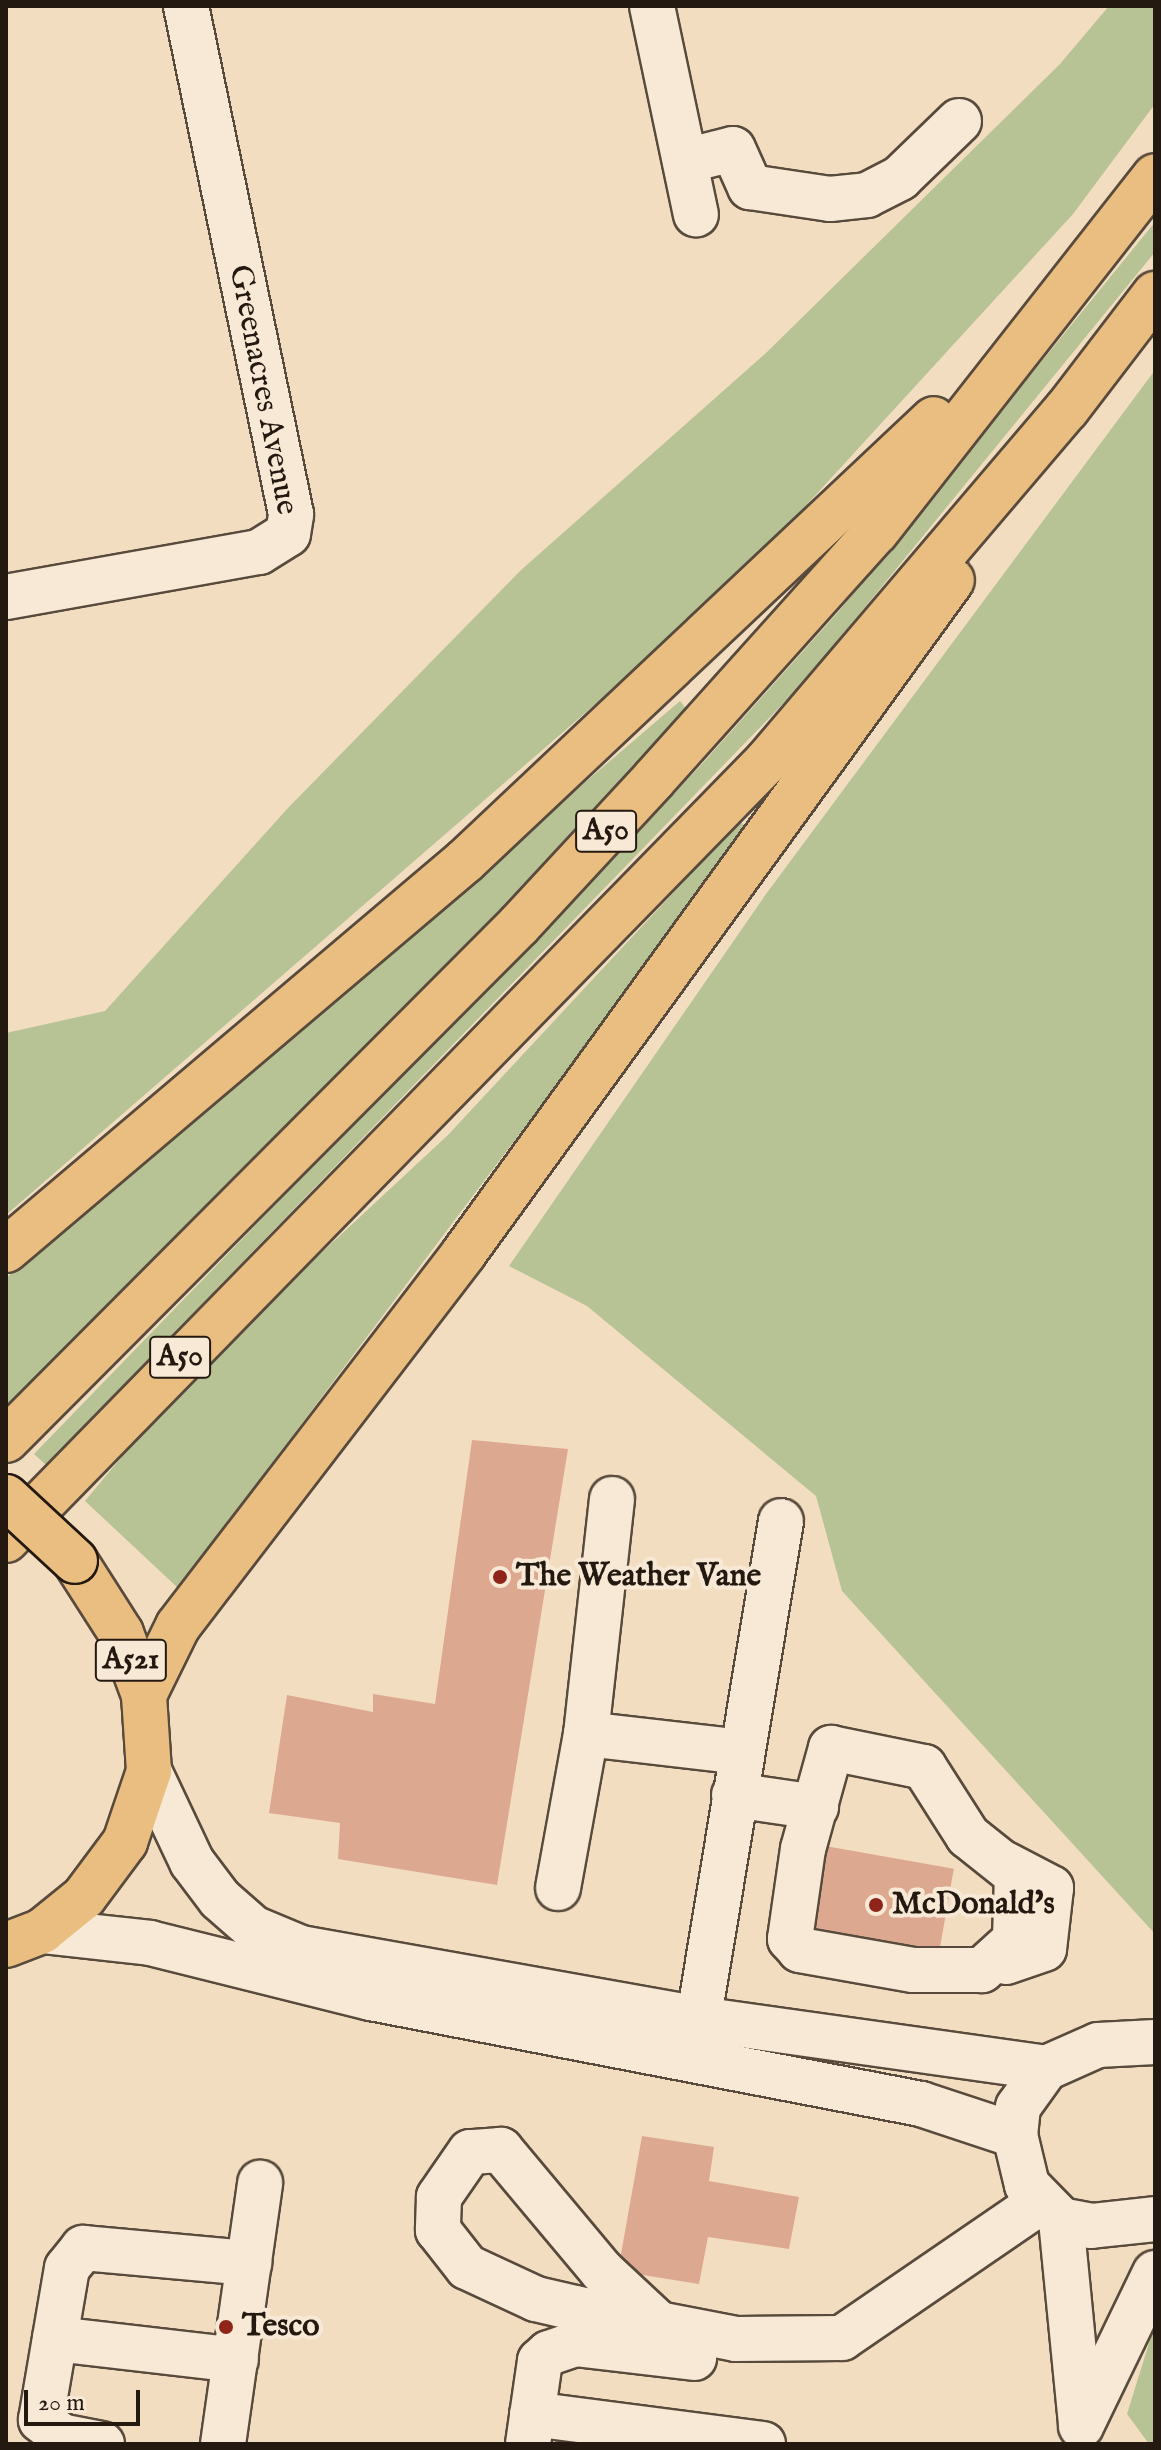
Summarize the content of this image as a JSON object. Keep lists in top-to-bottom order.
{
  "streets": {
    "main road": ["A50", "A521"],
    "street": ["Greenacres Avenue"]
  },
  "places": ["The Weather Vane", "McDonald's", "Tesco"],
  "scale_bar": "20 m"
}
